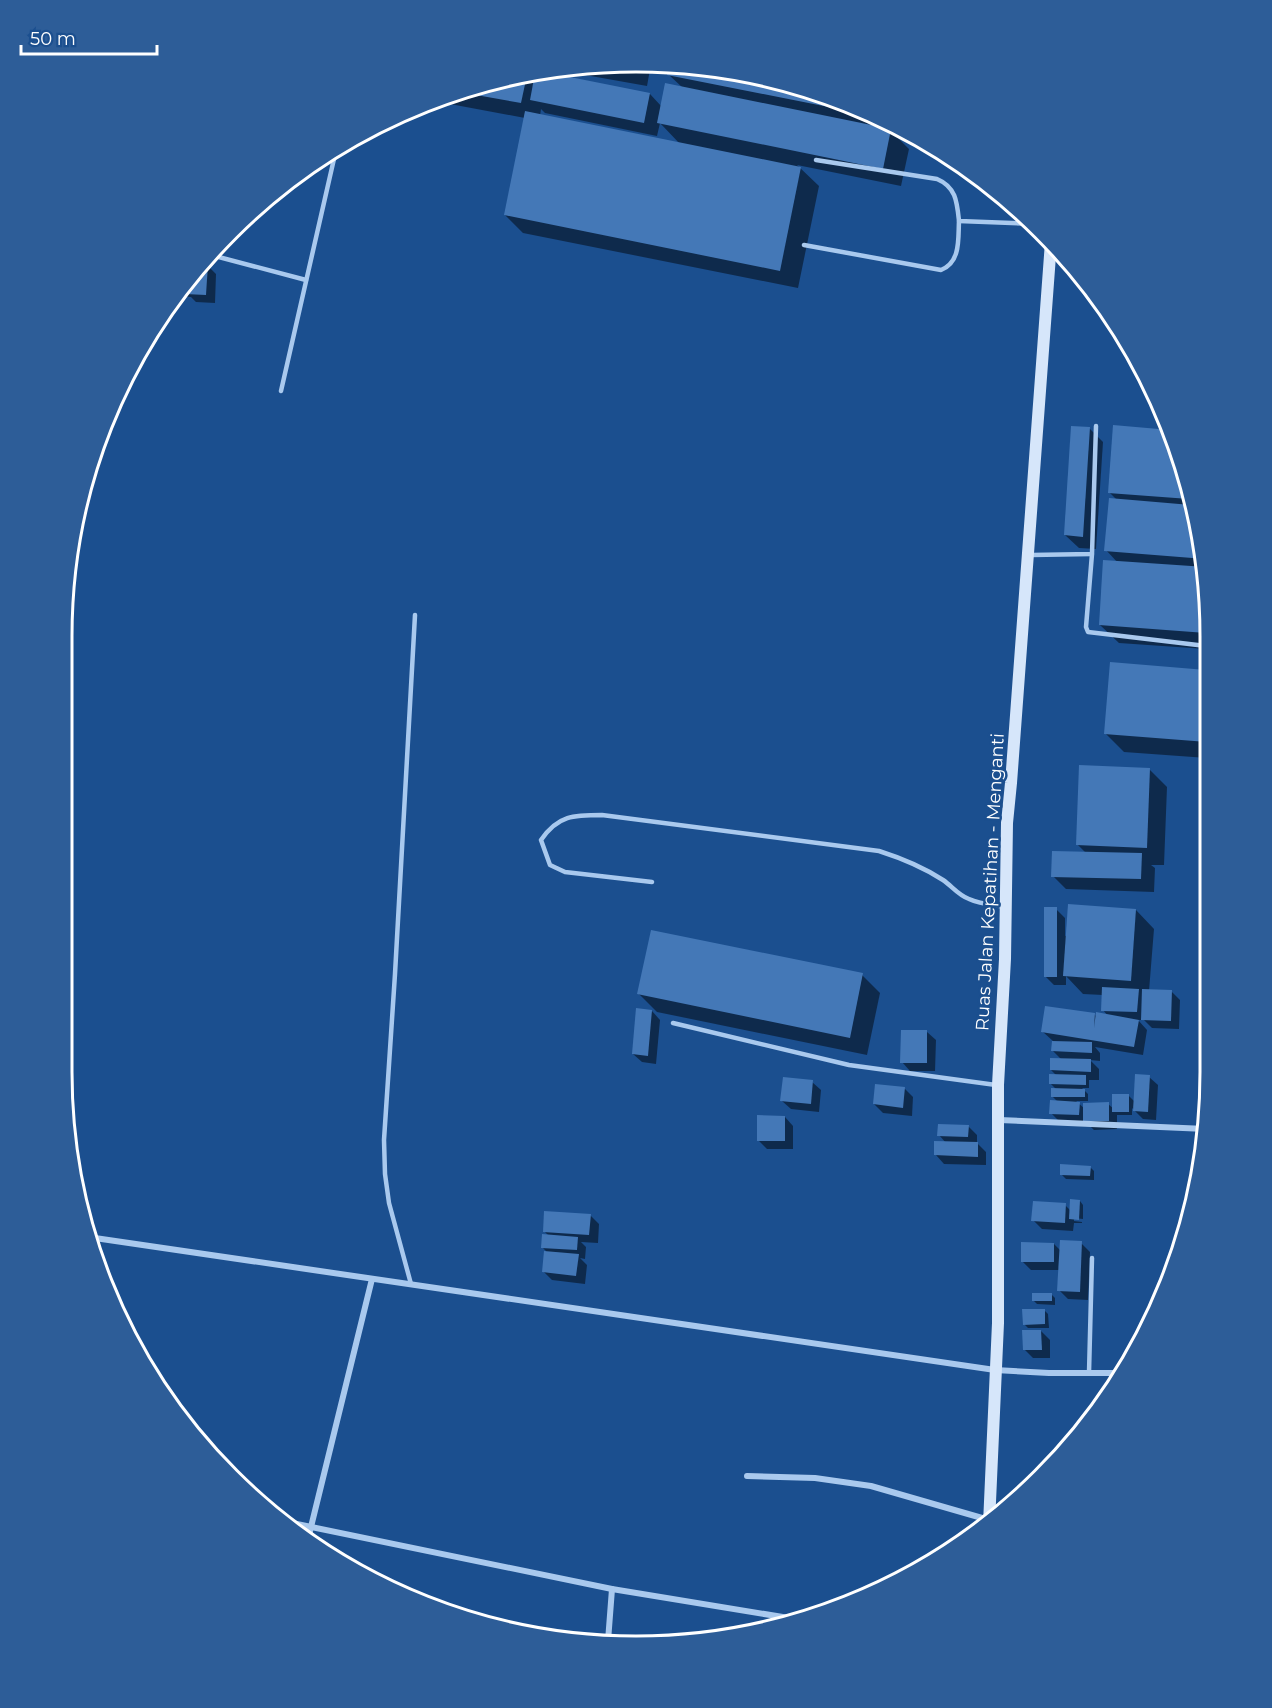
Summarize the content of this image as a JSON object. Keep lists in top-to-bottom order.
{
  "streets": {
    "main road": ["Ruas Jalan Kepatihan - Menganti"]
  },
  "scale_bar": "50 m"
}
